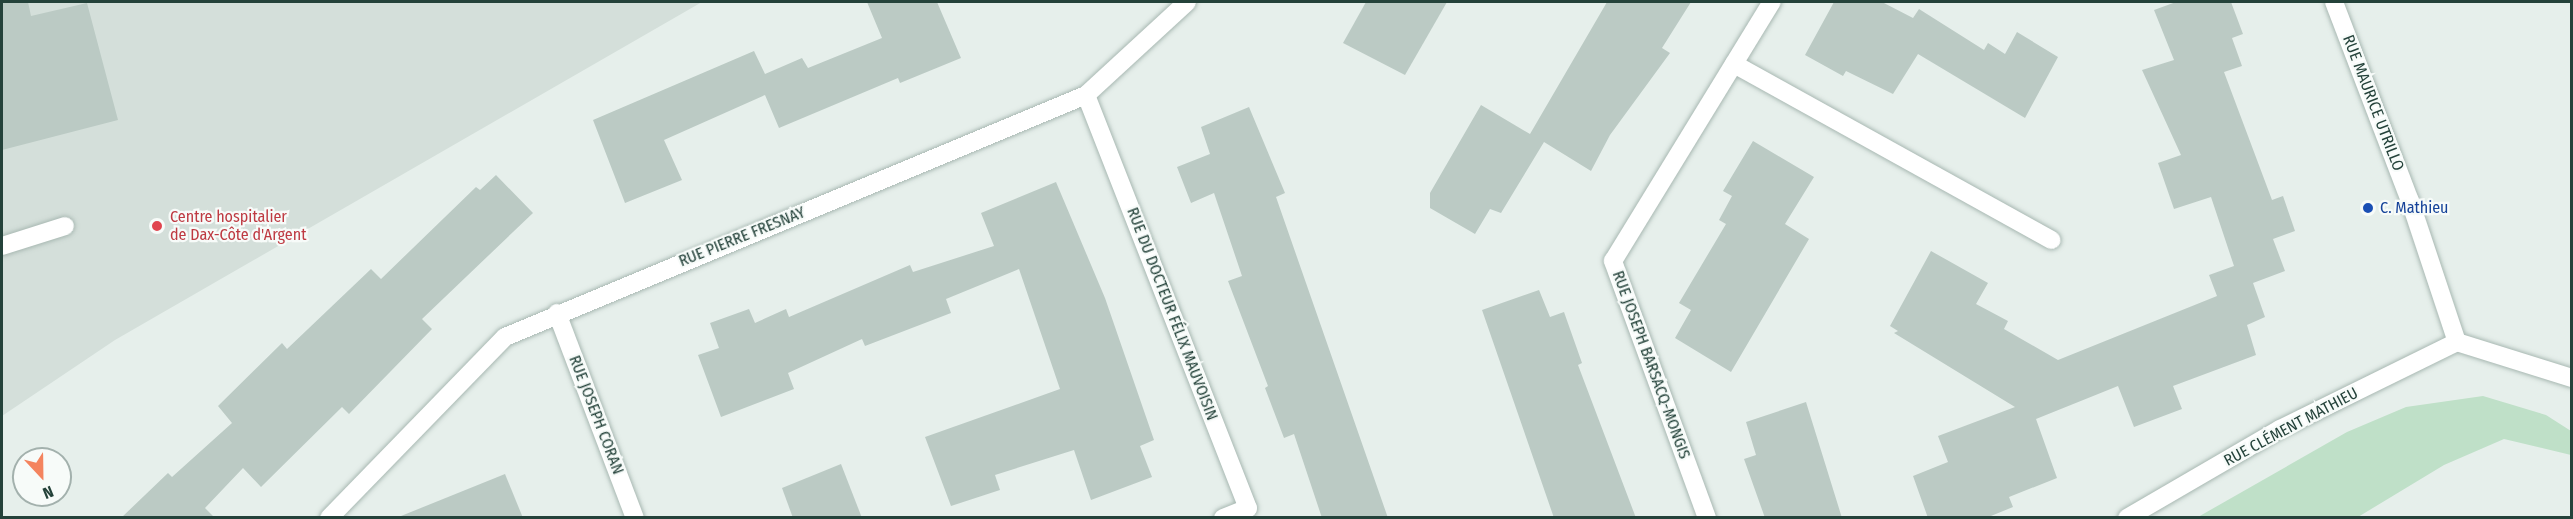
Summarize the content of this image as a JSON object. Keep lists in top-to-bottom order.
{
  "streets": {
    "street": [
      "RUE MAURICE UTRILLO",
      "RUE PIERRE FRESNAY",
      "RUE DU DOCTEUR FÉLIX MAUVOISIN",
      "RUE JOSEPH BARSACQ-MONGIS",
      "RUE JOSEPH CORAN",
      "RUE CLÉMENT MATHIEU"
    ]
  },
  "crossings": [
    ["RUE MAURICE UTRILLO", "RUE CLÉMENT MATHIEU"],
    ["RUE PIERRE FRESNAY", "RUE DU DOCTEUR FÉLIX MAUVOISIN"],
    ["RUE PIERRE FRESNAY", "RUE JOSEPH CORAN"]
  ],
  "places": ["C. Mathieu", "Centre hospitalier de Dax-Côte d'Argent"],
  "north": "bottom"
}
